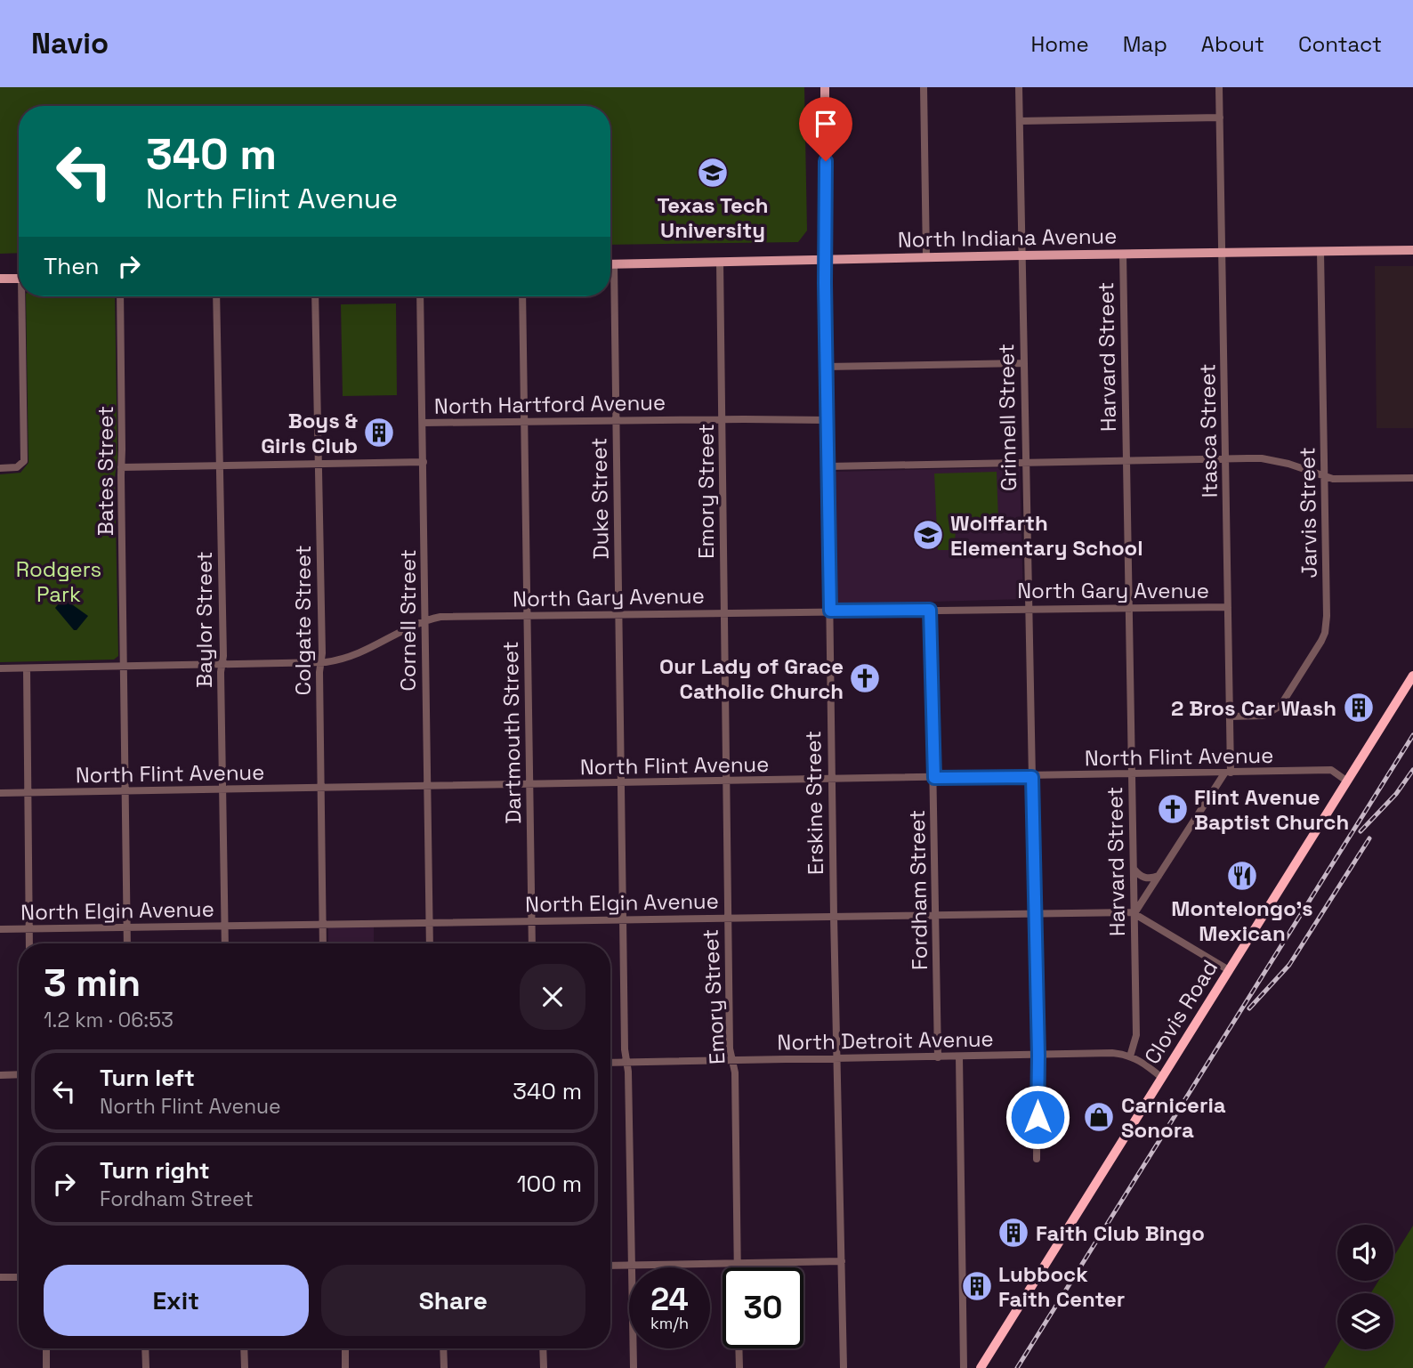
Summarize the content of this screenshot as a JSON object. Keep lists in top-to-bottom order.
{
  "streets": {
    "highway": ["Clovis Road"],
    "main road": ["North Indiana Avenue", "Erskine Street"],
    "street": [
      "Harvard Street",
      "North Hartford Avenue",
      "Grinnell Street",
      "Itasca Street",
      "Bates Street",
      "Emory Street",
      "Duke Street",
      "Jarvis Street",
      "North Gary Avenue",
      "Baylor Street",
      "Colgate Street",
      "Cornell Street",
      "Dartmouth Street",
      "North Flint Avenue",
      "Fordham Street",
      "North Elgin Avenue",
      "North Detroit Avenue"
    ]
  },
  "crossings": [
    ["North Indiana Avenue", "Harvard Street"],
    ["North Indiana Avenue", "Grinnell Street"],
    ["North Indiana Avenue", "Itasca Street"],
    ["North Indiana Avenue", "Emory Street"],
    ["North Indiana Avenue", "Duke Street"],
    ["North Indiana Avenue", "Jarvis Street"],
    ["North Indiana Avenue", "Erskine Street"],
    ["Harvard Street", "North Gary Avenue"],
    ["Harvard Street", "North Flint Avenue"],
    ["Harvard Street", "North Elgin Avenue"],
    ["Harvard Street", "North Detroit Avenue"],
    ["North Hartford Avenue", "Emory Street"],
    ["North Hartford Avenue", "Duke Street"],
    ["North Hartford Avenue", "Cornell Street"],
    ["North Hartford Avenue", "Dartmouth Street"],
    ["North Hartford Avenue", "Erskine Street"],
    ["Grinnell Street", "North Gary Avenue"],
    ["Grinnell Street", "North Flint Avenue"],
    ["Grinnell Street", "North Elgin Avenue"],
    ["Grinnell Street", "North Detroit Avenue"],
    ["Itasca Street", "Jarvis Street"],
    ["Itasca Street", "North Gary Avenue"],
    ["Itasca Street", "North Flint Avenue"],
    ["Bates Street", "North Gary Avenue"],
    ["Bates Street", "North Flint Avenue"],
    ["Bates Street", "North Elgin Avenue"],
    ["Emory Street", "North Gary Avenue"],
    ["Emory Street", "North Flint Avenue"],
    ["Emory Street", "North Elgin Avenue"],
    ["Emory Street", "North Detroit Avenue"],
    ["Duke Street", "North Gary Avenue"],
    ["Duke Street", "North Flint Avenue"],
    ["Duke Street", "North Elgin Avenue"],
    ["Duke Street", "North Detroit Avenue"],
    ["North Gary Avenue", "Baylor Street"],
    ["North Gary Avenue", "Colgate Street"],
    ["North Gary Avenue", "Cornell Street"],
    ["North Gary Avenue", "Dartmouth Street"],
    ["North Gary Avenue", "Erskine Street"],
    ["North Gary Avenue", "Fordham Street"],
    ["Baylor Street", "North Flint Avenue"],
    ["Baylor Street", "North Elgin Avenue"],
    ["Colgate Street", "North Flint Avenue"],
    ["Colgate Street", "North Elgin Avenue"],
    ["Cornell Street", "North Flint Avenue"],
    ["Cornell Street", "North Elgin Avenue"],
    ["Dartmouth Street", "North Flint Avenue"],
    ["Dartmouth Street", "North Elgin Avenue"],
    ["North Flint Avenue", "Erskine Street"],
    ["North Flint Avenue", "Fordham Street"],
    ["North Flint Avenue", "Clovis Road"],
    ["Erskine Street", "North Elgin Avenue"],
    ["Erskine Street", "North Detroit Avenue"],
    ["Fordham Street", "North Elgin Avenue"],
    ["Fordham Street", "North Detroit Avenue"],
    ["Clovis Road", "North Detroit Avenue"]
  ],
  "parks": ["Rodgers Park"],
  "places": {
    "school or university": ["Texas Tech University", "Wolffarth Elementary School"],
    "building": [
      "Boys & Girls Club",
      "2 Bros Car Wash",
      "Faith Club Bingo",
      "Lubbock Faith Center"
    ],
    "church": ["Our Lady of Grace Catholic Church", "Flint Avenue Baptist Church"],
    "restaurant": ["Montelongo's Mexican"],
    "shop": ["Carniceria Sonora"]
  },
  "page": {
    "header": "Navio",
    "nav": [
      "Home",
      "Map",
      "About",
      "Contact"
    ],
    "turn": ["340 m", "North Flint Avenue"],
    "then": "Then",
    "heading": ["3 min", "1.2 km · 06:53"],
    "list": [
      {
        "name": "Turn left",
        "note": "North Flint Avenue",
        "value": "340 m"
      },
      {
        "name": "Turn right",
        "note": "Fordham Street",
        "value": "100 m"
      }
    ],
    "buttons": ["Exit", "Share"],
    "speed": "24 km/h",
    "limit": "30"
  }
}
